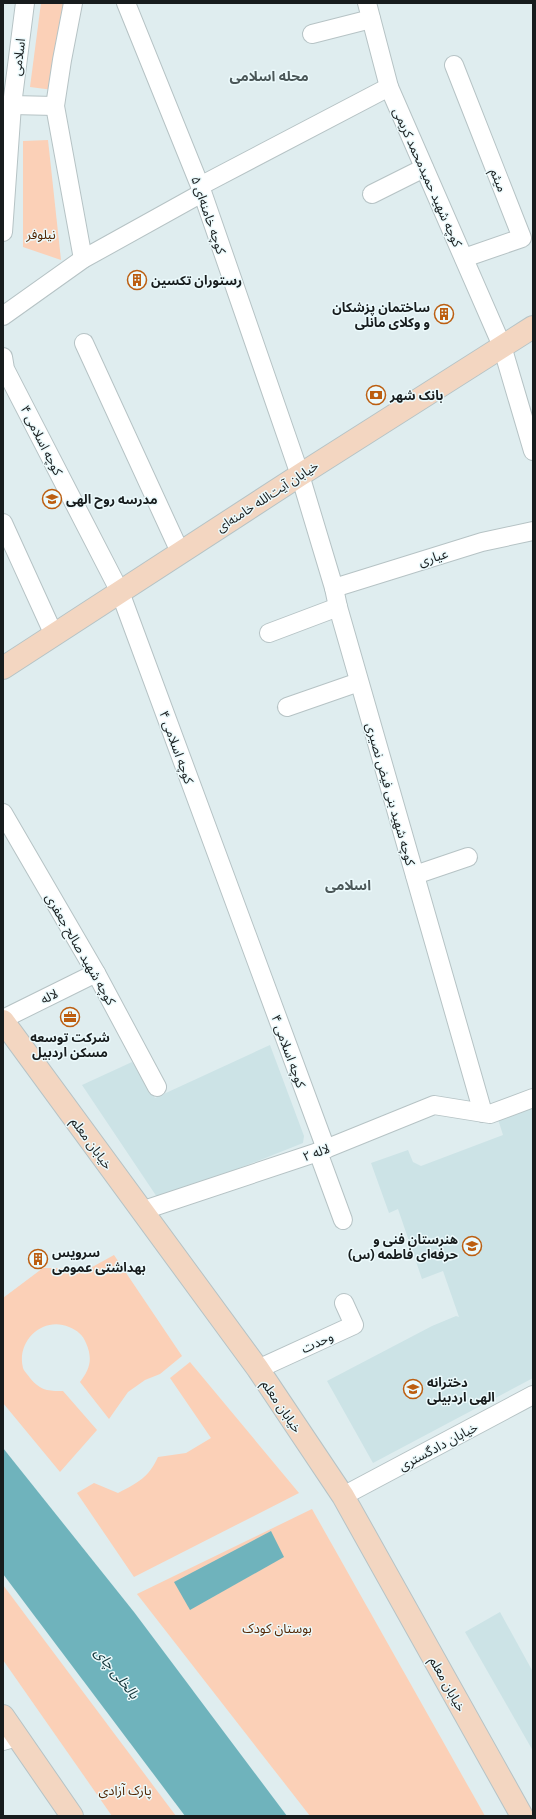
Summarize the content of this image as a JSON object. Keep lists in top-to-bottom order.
{
  "streets": {
    "main road": ["خیابان آیت‌الله خامنه‌ای", "خیابان معلم"],
    "street": [
      "اسلامی",
      "کوچه شهید حمیدمحمد کریمی",
      "میثم",
      "کوچه خامنه‌ای ۵",
      "کوچه اسلامی ۴",
      "عیاری",
      "کوچه شهید بنی فیض نصیری",
      "کوچه شهید صالح جعفری",
      "لاله",
      "لاله ۲",
      "وحدت",
      "خیابان دادگستری"
    ]
  },
  "crossings": [
    ["کوچه شهید حمیدمحمد کریمی", "میثم"],
    ["کوچه شهید حمیدمحمد کریمی", "خیابان آیت‌الله خامنه‌ای"],
    ["کوچه خامنه‌ای ۵", "خیابان آیت‌الله خامنه‌ای"],
    ["کوچه خامنه‌ای ۵", "کوچه شهید بنی فیض نصیری"],
    ["کوچه اسلامی ۴", "خیابان آیت‌الله خامنه‌ای"],
    ["کوچه اسلامی ۴", "لاله ۲"],
    ["خیابان آیت‌الله خامنه‌ای", "کوچه شهید بنی فیض نصیری"],
    ["عیاری", "کوچه شهید بنی فیض نصیری"],
    ["کوچه شهید بنی فیض نصیری", "لاله ۲"],
    ["کوچه شهید صالح جعفری", "لاله"],
    ["لاله", "خیابان معلم"],
    ["خیابان معلم", "لاله ۲"],
    ["خیابان معلم", "وحدت"],
    ["خیابان معلم", "خیابان دادگستری"]
  ],
  "districts": ["محله اسلامی", "اسلامی"],
  "water": ["بالخلی چای"],
  "parks": ["نیلوفر", "بوستان کودک", "پارک آزادی"],
  "places": {
    "building": ["رستوران تکسین", "ساختمان پزشکان و وکلای مانلی", "سرویس بهداشتی عمومی"],
    "bank": ["بانک شهر"],
    "school or university": ["مدرسه روح الهی", "هنرستان فنی و حرفه‌ای فاطمه (س)", "دخترانه الهی اردبیلی"],
    "office": ["شرکت توسعه مسکن اردبیل"]
  }
}
